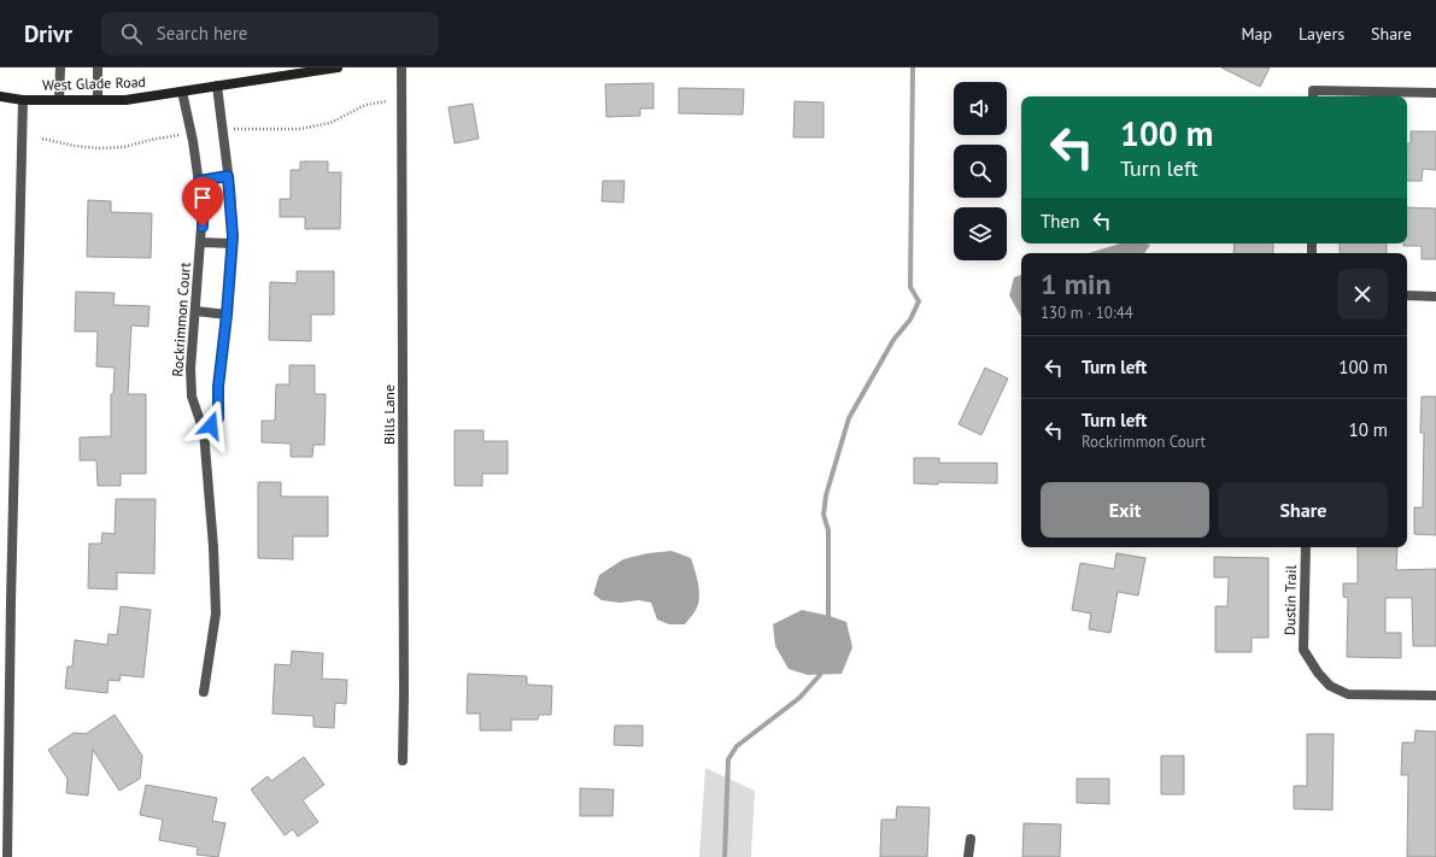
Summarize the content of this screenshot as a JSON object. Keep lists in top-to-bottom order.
{
  "streets": {
    "main road": ["West Glade Road"],
    "street": ["Rockrimmon Court", "Bills Lane", "Dustin Trail"]
  },
  "crossings": [
    ["West Glade Road", "Rockrimmon Court"]
  ],
  "page": {
    "header": "Drivr",
    "search": "Search here",
    "nav": ["Map", "Layers", "Share"],
    "turn": ["100 m", "Turn left"],
    "then": "Then",
    "heading": ["1 min", "130 m · 10:44"],
    "list": [
      {
        "name": "Turn left",
        "value": "100 m"
      },
      {
        "name": "Turn left",
        "note": "Rockrimmon Court",
        "value": "10 m"
      }
    ],
    "buttons": ["Exit", "Share"]
  }
}
